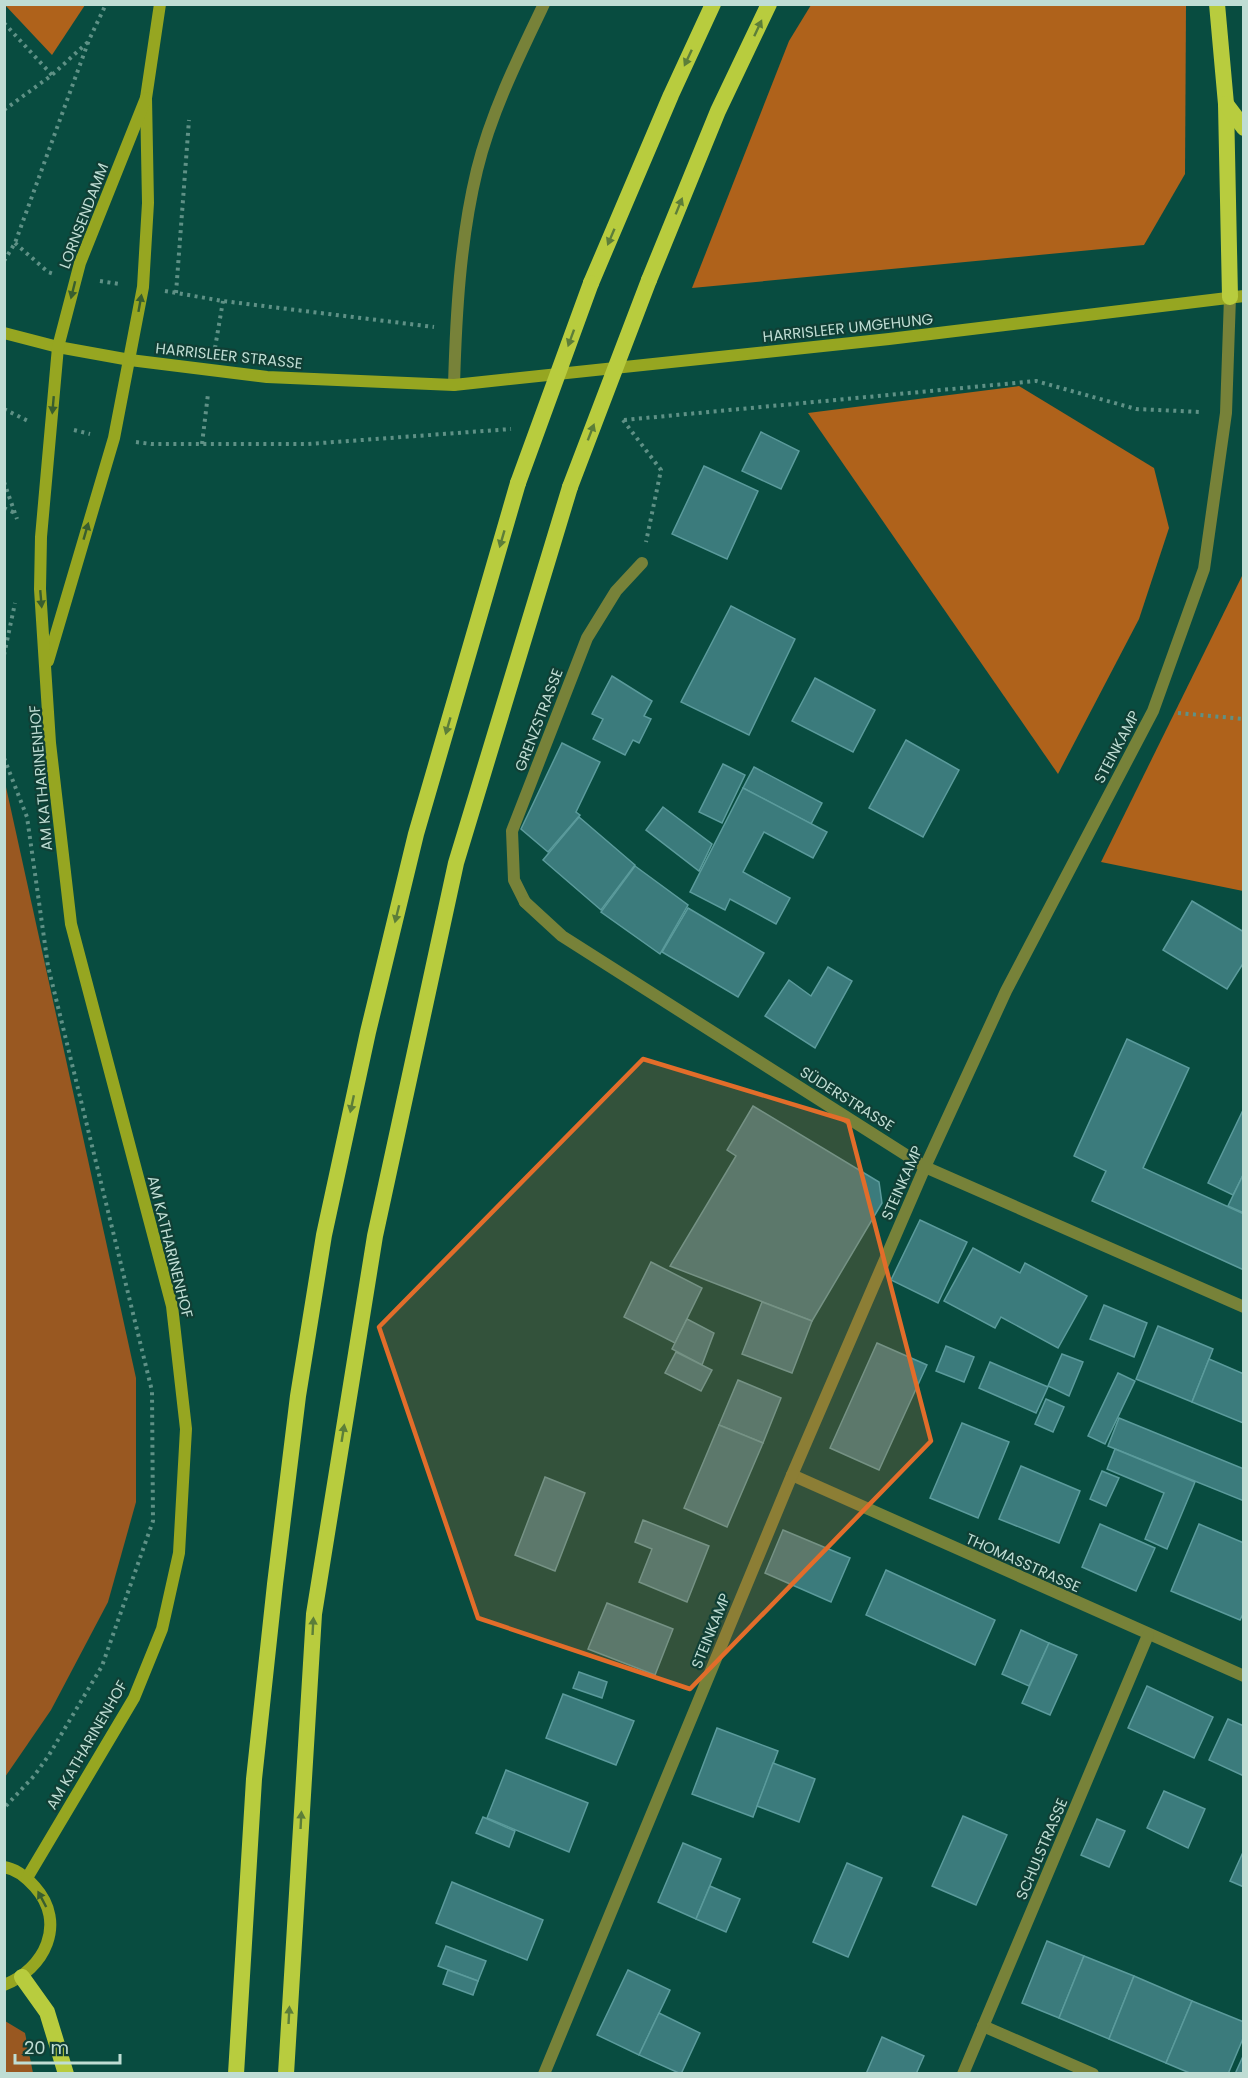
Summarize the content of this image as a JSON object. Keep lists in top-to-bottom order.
{
  "streets": {
    "main road": [
      "LORNSENDAMM",
      "HARRISLEER UMGEHUNG",
      "HARRISLEER STRASSE",
      "AM KATHARINENHOF"
    ],
    "street": [
      "GRENZSTRASSE",
      "STEINKAMP",
      "SÜDERSTRASSE",
      "THOMASSTRASSE",
      "SCHULSTRASSE"
    ]
  },
  "crossings": [
    ["LORNSENDAMM", "HARRISLEER STRASSE"],
    ["LORNSENDAMM", "AM KATHARINENHOF"],
    ["HARRISLEER UMGEHUNG", "HARRISLEER STRASSE"],
    ["HARRISLEER UMGEHUNG", "STEINKAMP"],
    ["HARRISLEER STRASSE", "AM KATHARINENHOF"],
    ["GRENZSTRASSE", "SÜDERSTRASSE"],
    ["STEINKAMP", "SÜDERSTRASSE"],
    ["STEINKAMP", "THOMASSTRASSE"],
    ["THOMASSTRASSE", "SCHULSTRASSE"]
  ],
  "scale_bar": "20 m"
}
